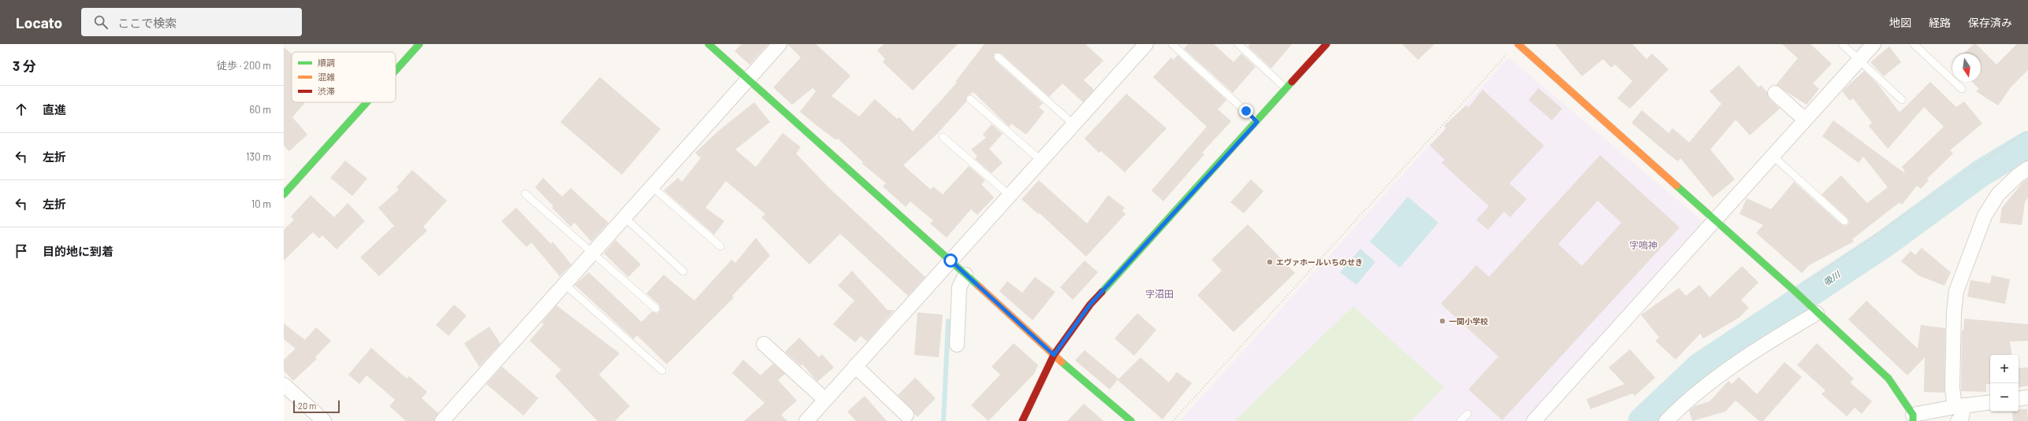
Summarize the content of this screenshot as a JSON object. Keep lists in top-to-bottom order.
{
  "districts": ["字鳴神", "字沼田"],
  "water": ["吸川"],
  "places": ["エヴァホールいちのせき", "一関小学校"],
  "legend": ["順調", "混雑", "渋滞"],
  "scale_bar": "20 m",
  "north": "bottom",
  "page": {
    "header": "Locato",
    "search": "ここで検索",
    "nav": ["地図", "経路", "保存済み"],
    "heading": ["3 分", "徒歩 · 200 m"],
    "list": [
      ["直進", "60 m"],
      ["左折", "130 m"],
      ["左折", "10 m"],
      "目的地に到着"
    ],
    "map_buttons": ["+", "−"],
    "scale": "20 m"
  }
}
